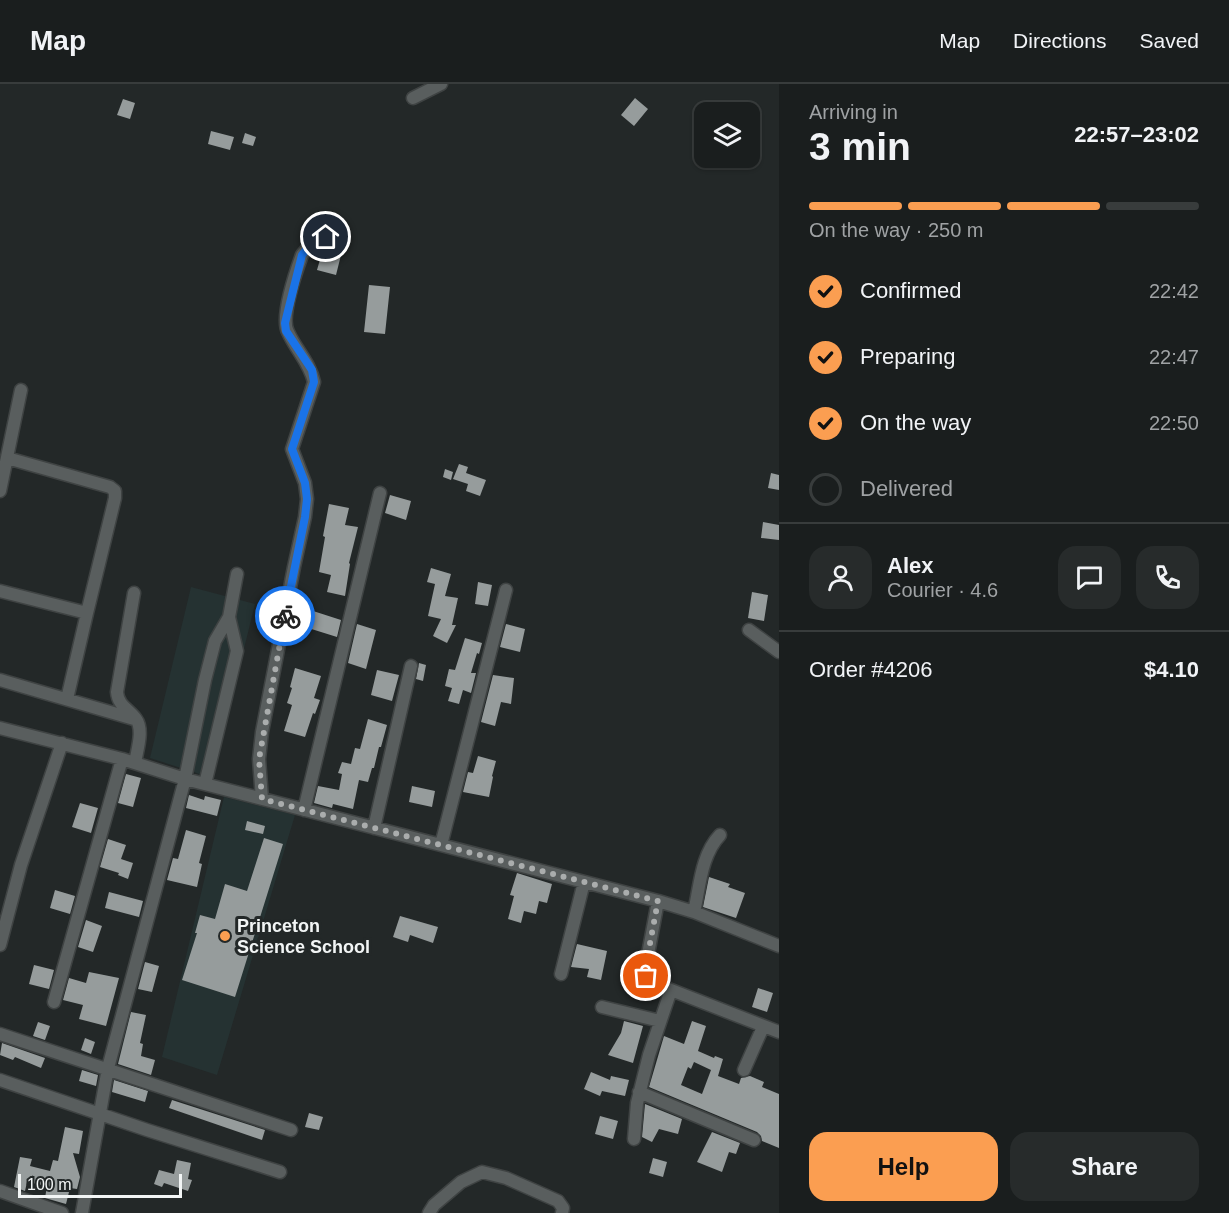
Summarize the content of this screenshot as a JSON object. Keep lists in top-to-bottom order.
{
  "places": ["Princeton Science School"],
  "scale_bar": "100 m",
  "page": {
    "header": "Map",
    "nav": ["Map", "Directions", "Saved"],
    "heading": ["3 min", "Arriving in", "22:57–23:02"],
    "panel": [
      "Alex",
      "Courier · 4.6",
      "Order #4206",
      "$4.10"
    ],
    "bar": "On the way · 250 m",
    "list": [
      ["Confirmed", "22:42"],
      ["Preparing", "22:47"],
      ["On the way", "22:50"],
      "Delivered"
    ],
    "buttons": ["Help", "Share"],
    "scale": "100 m"
  }
}
